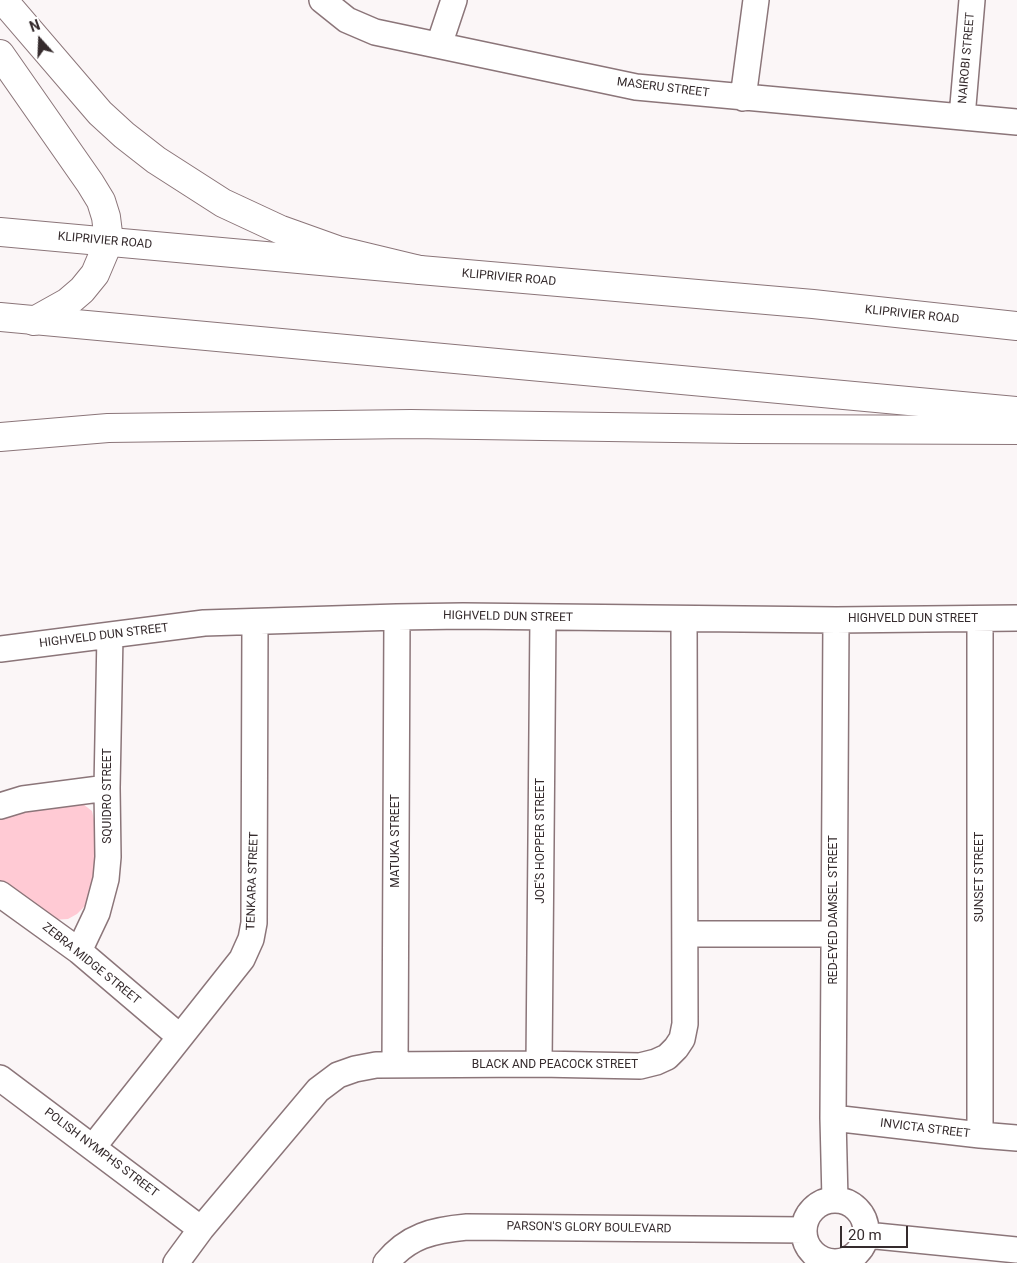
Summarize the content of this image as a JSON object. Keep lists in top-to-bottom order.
{
  "streets": {
    "main road": ["KLIPRIVIER ROAD"],
    "street": [
      "NAIROBI STREET",
      "MASERU STREET",
      "HIGHVELD DUN STREET",
      "SQUIDRO STREET",
      "MATUKA STREET",
      "JOE'S HOPPER STREET",
      "SUNSET STREET",
      "TENKARA STREET",
      "RED-EYED DAMSEL STREET",
      "ZEBRA MIDGE STREET",
      "BLACK AND PEACOCK STREET",
      "INVICTA STREET",
      "POLISH NYMPHS STREET",
      "PARSON'S GLORY BOULEVARD"
    ]
  },
  "crossings": [
    ["NAIROBI STREET", "MASERU STREET"],
    ["HIGHVELD DUN STREET", "SQUIDRO STREET"],
    ["HIGHVELD DUN STREET", "MATUKA STREET"],
    ["HIGHVELD DUN STREET", "JOE'S HOPPER STREET"],
    ["HIGHVELD DUN STREET", "SUNSET STREET"],
    ["HIGHVELD DUN STREET", "TENKARA STREET"],
    ["HIGHVELD DUN STREET", "RED-EYED DAMSEL STREET"],
    ["HIGHVELD DUN STREET", "BLACK AND PEACOCK STREET"],
    ["SQUIDRO STREET", "ZEBRA MIDGE STREET"],
    ["MATUKA STREET", "BLACK AND PEACOCK STREET"],
    ["JOE'S HOPPER STREET", "BLACK AND PEACOCK STREET"],
    ["SUNSET STREET", "INVICTA STREET"],
    ["TENKARA STREET", "ZEBRA MIDGE STREET"],
    ["TENKARA STREET", "POLISH NYMPHS STREET"],
    ["RED-EYED DAMSEL STREET", "INVICTA STREET"],
    ["RED-EYED DAMSEL STREET", "PARSON'S GLORY BOULEVARD"],
    ["BLACK AND PEACOCK STREET", "POLISH NYMPHS STREET"]
  ],
  "scale_bar": "20 m",
  "north": "top"
}
